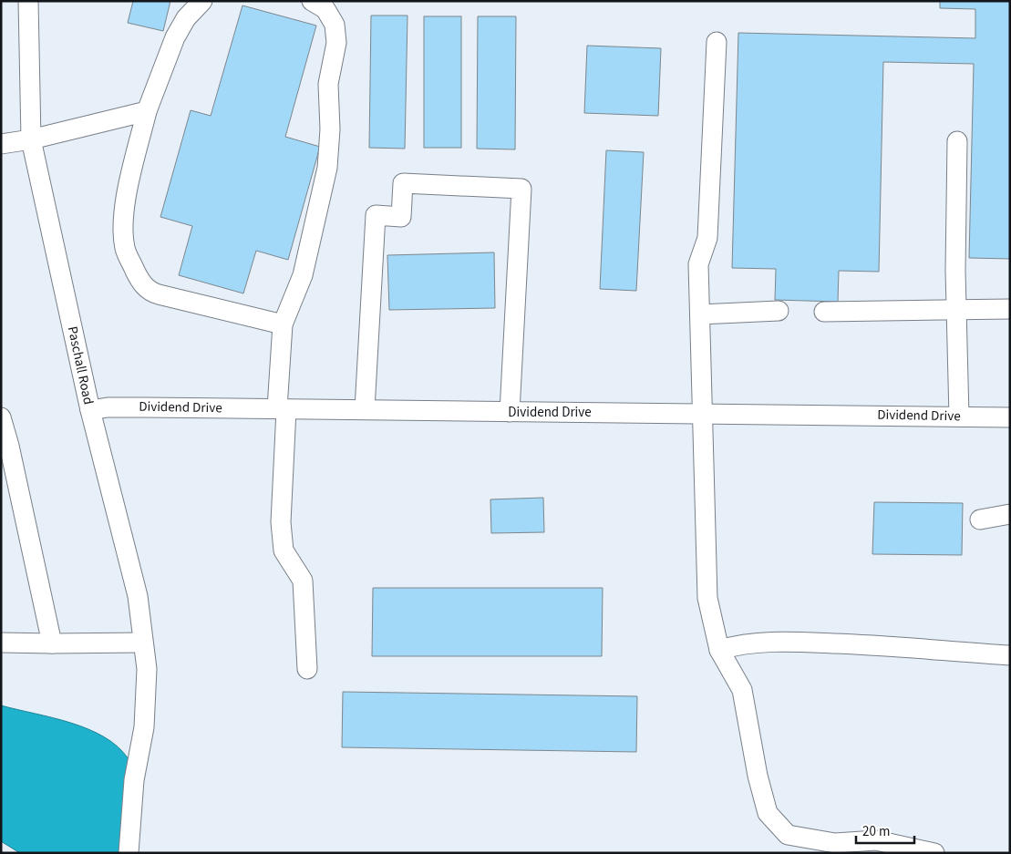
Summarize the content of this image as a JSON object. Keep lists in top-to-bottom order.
{
  "streets": {
    "street": ["Paschall Road", "Dividend Drive"]
  },
  "crossings": [
    ["Paschall Road", "Dividend Drive"]
  ],
  "scale_bar": "20 m"
}
